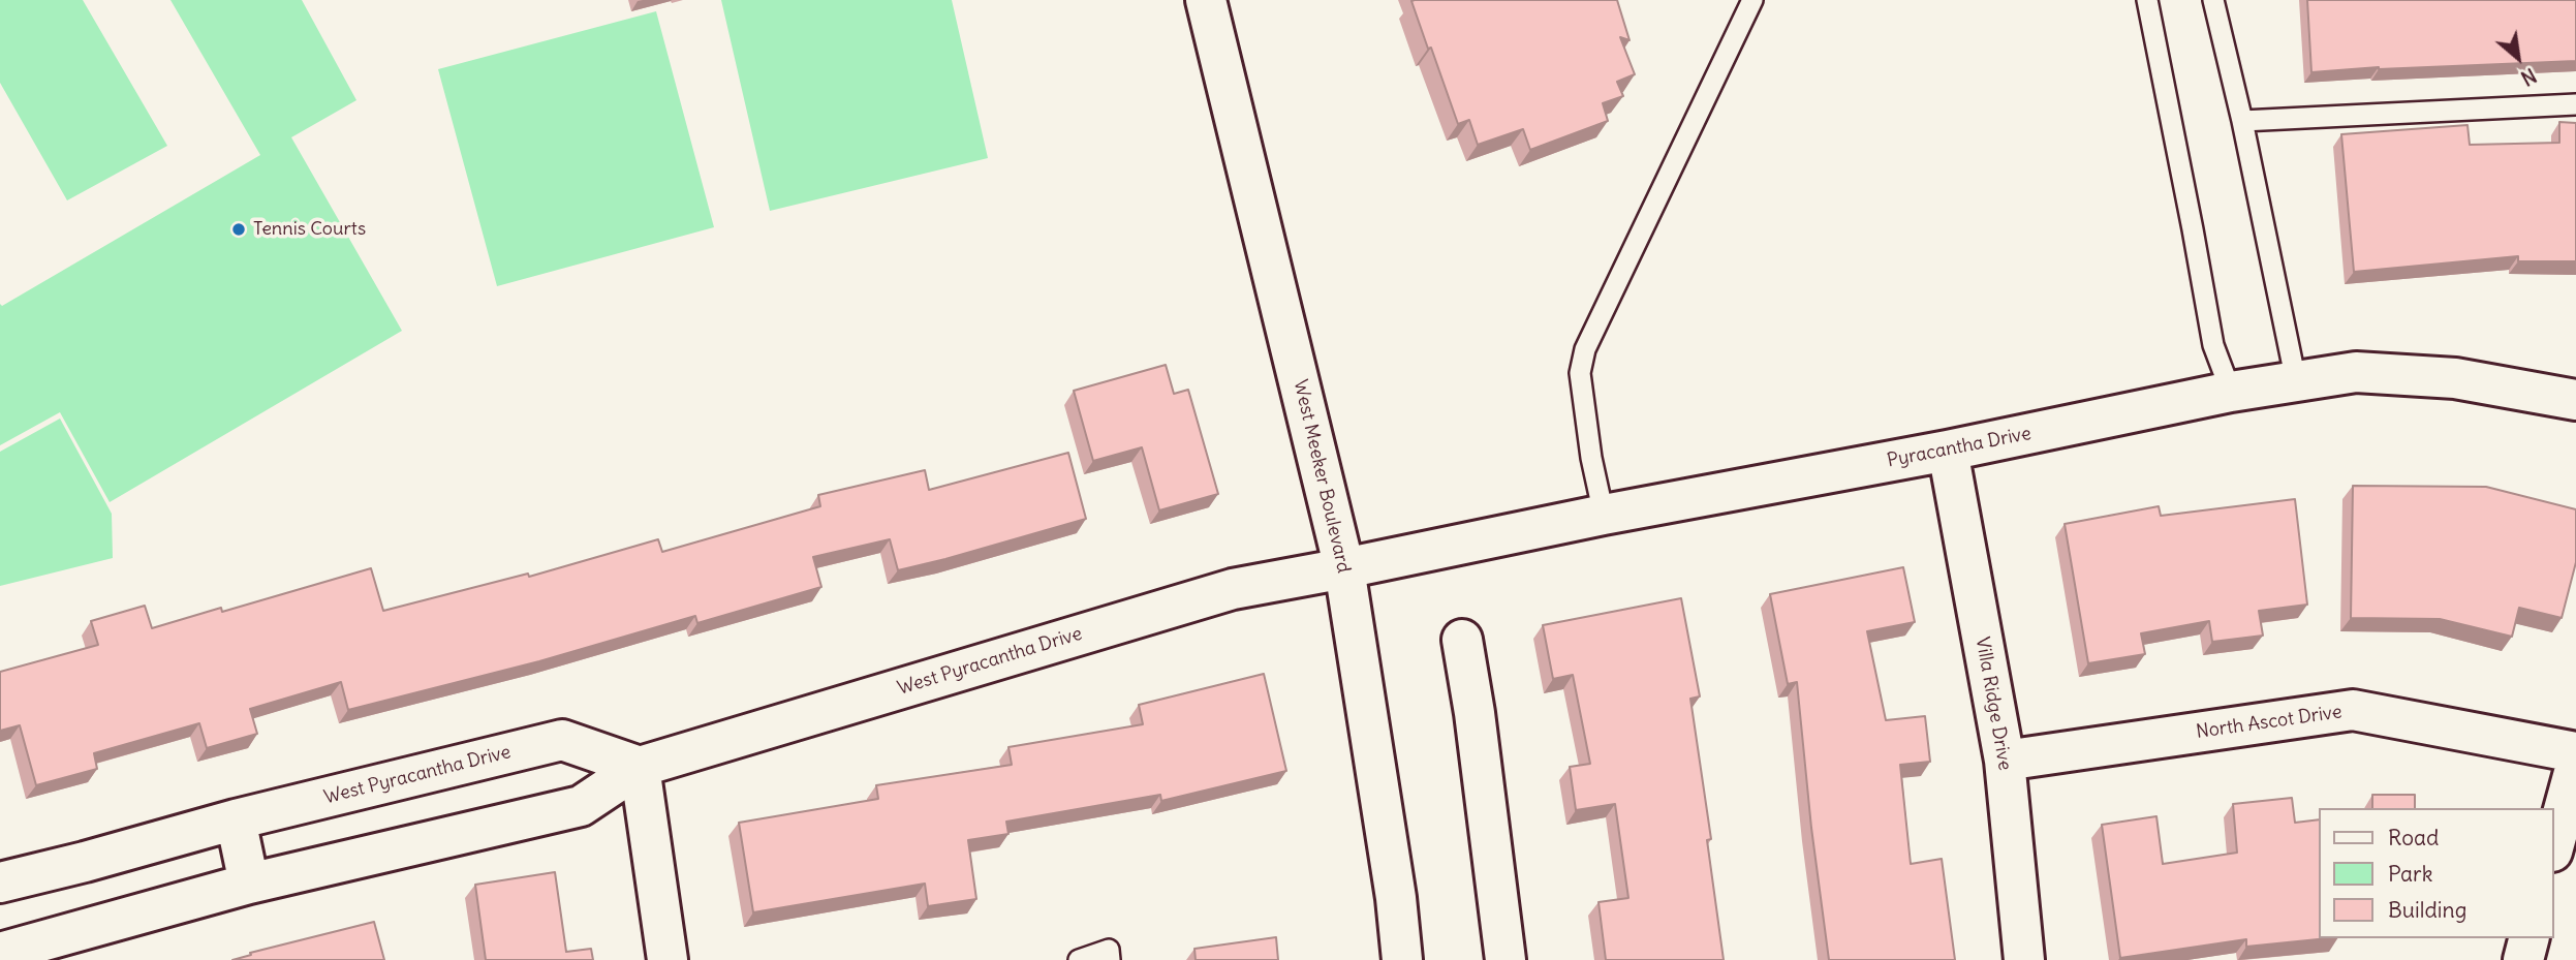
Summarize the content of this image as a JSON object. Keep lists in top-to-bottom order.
{
  "streets": {
    "street": [
      "Pyracantha Drive",
      "West Meeker Boulevard",
      "West Pyracantha Drive",
      "Villa Ridge Drive",
      "North Ascot Drive"
    ]
  },
  "crossings": [
    ["Pyracantha Drive", "West Meeker Boulevard"],
    ["Pyracantha Drive", "West Pyracantha Drive"],
    ["Pyracantha Drive", "Villa Ridge Drive"],
    ["West Meeker Boulevard", "West Pyracantha Drive"],
    ["Villa Ridge Drive", "North Ascot Drive"]
  ],
  "places": ["Tennis Courts"],
  "legend": ["Road", "Park", "Building"],
  "north": "bottom right"
}
